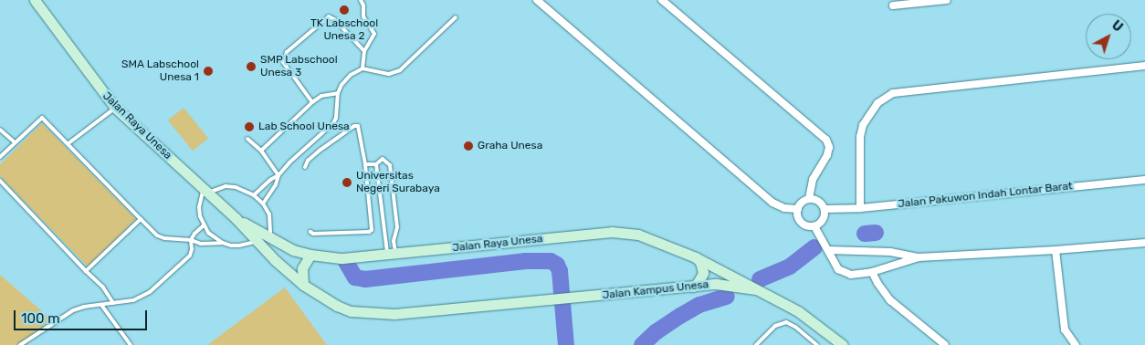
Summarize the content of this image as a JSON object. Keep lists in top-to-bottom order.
{
  "streets": {
    "main road": ["Jalan Raya Unesa", "Jalan Kampus Unesa"],
    "street": ["Jalan Pakuwon Indah Lontar Barat"]
  },
  "crossings": [
    ["Jalan Raya Unesa", "Jalan Kampus Unesa"]
  ],
  "places": [
    "TK Labschool Unesa 2",
    "SMP Labschool Unesa 3",
    "SMA Labschool Unesa 1",
    "Lab School Unesa",
    "Graha Unesa",
    "Universitas Negeri Surabaya"
  ],
  "scale_bar": "100 m",
  "north": "top right"
}
